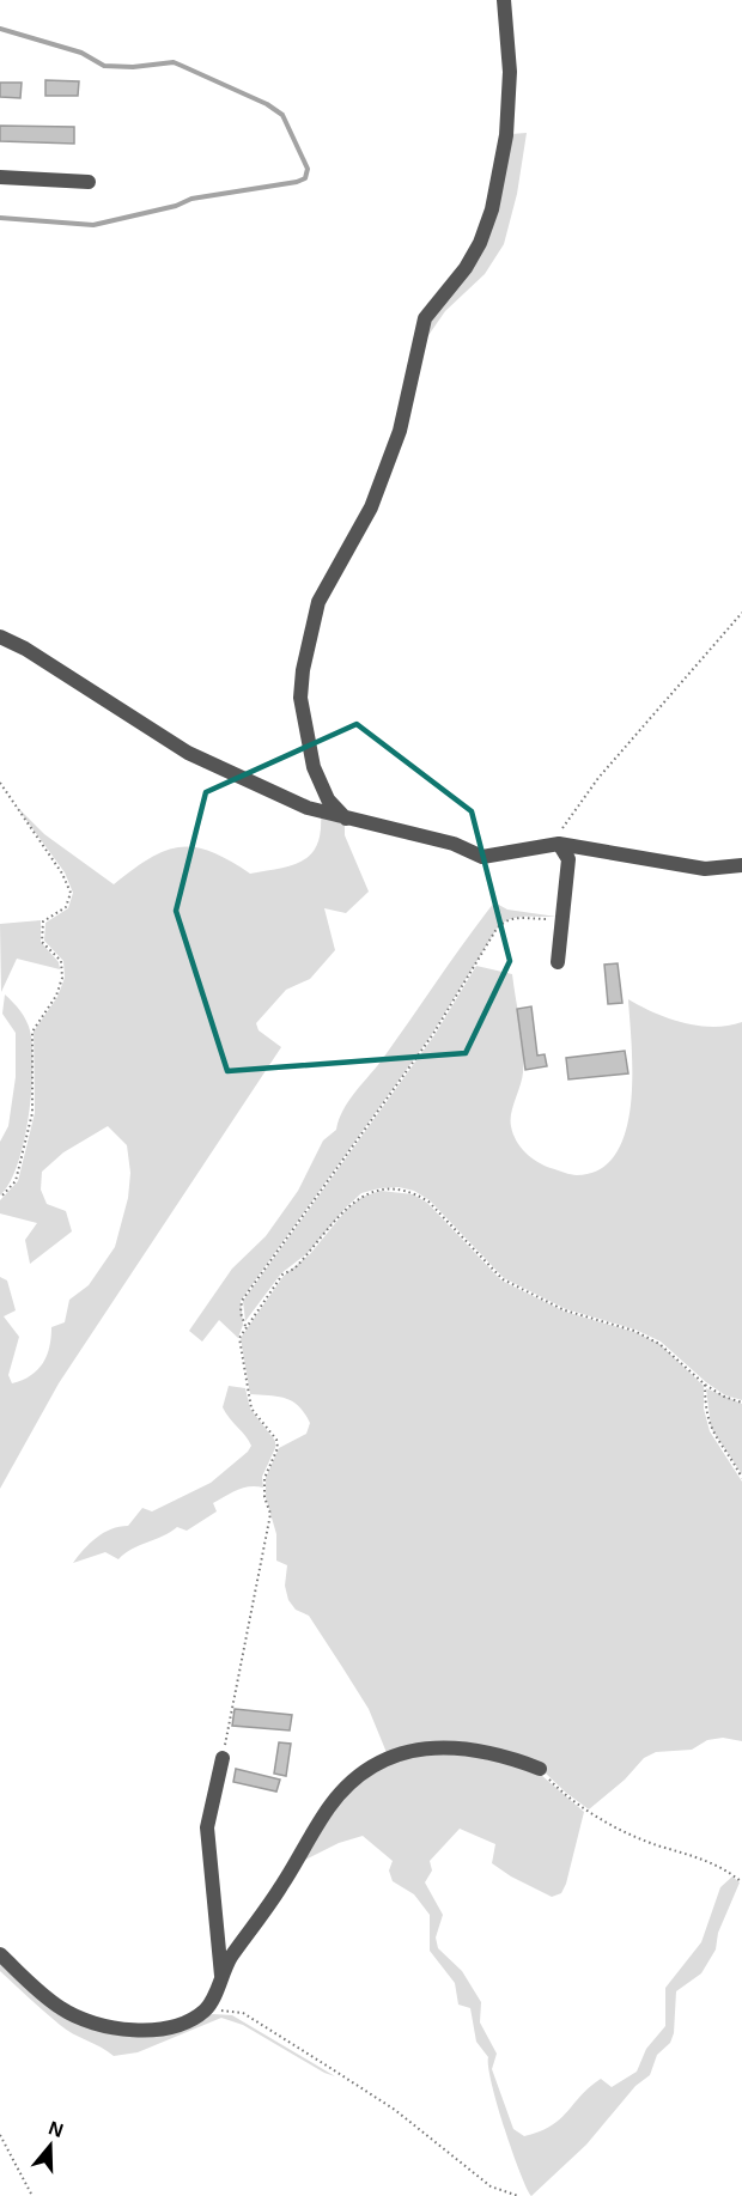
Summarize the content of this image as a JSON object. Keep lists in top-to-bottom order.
{
  "north": "top"
}
